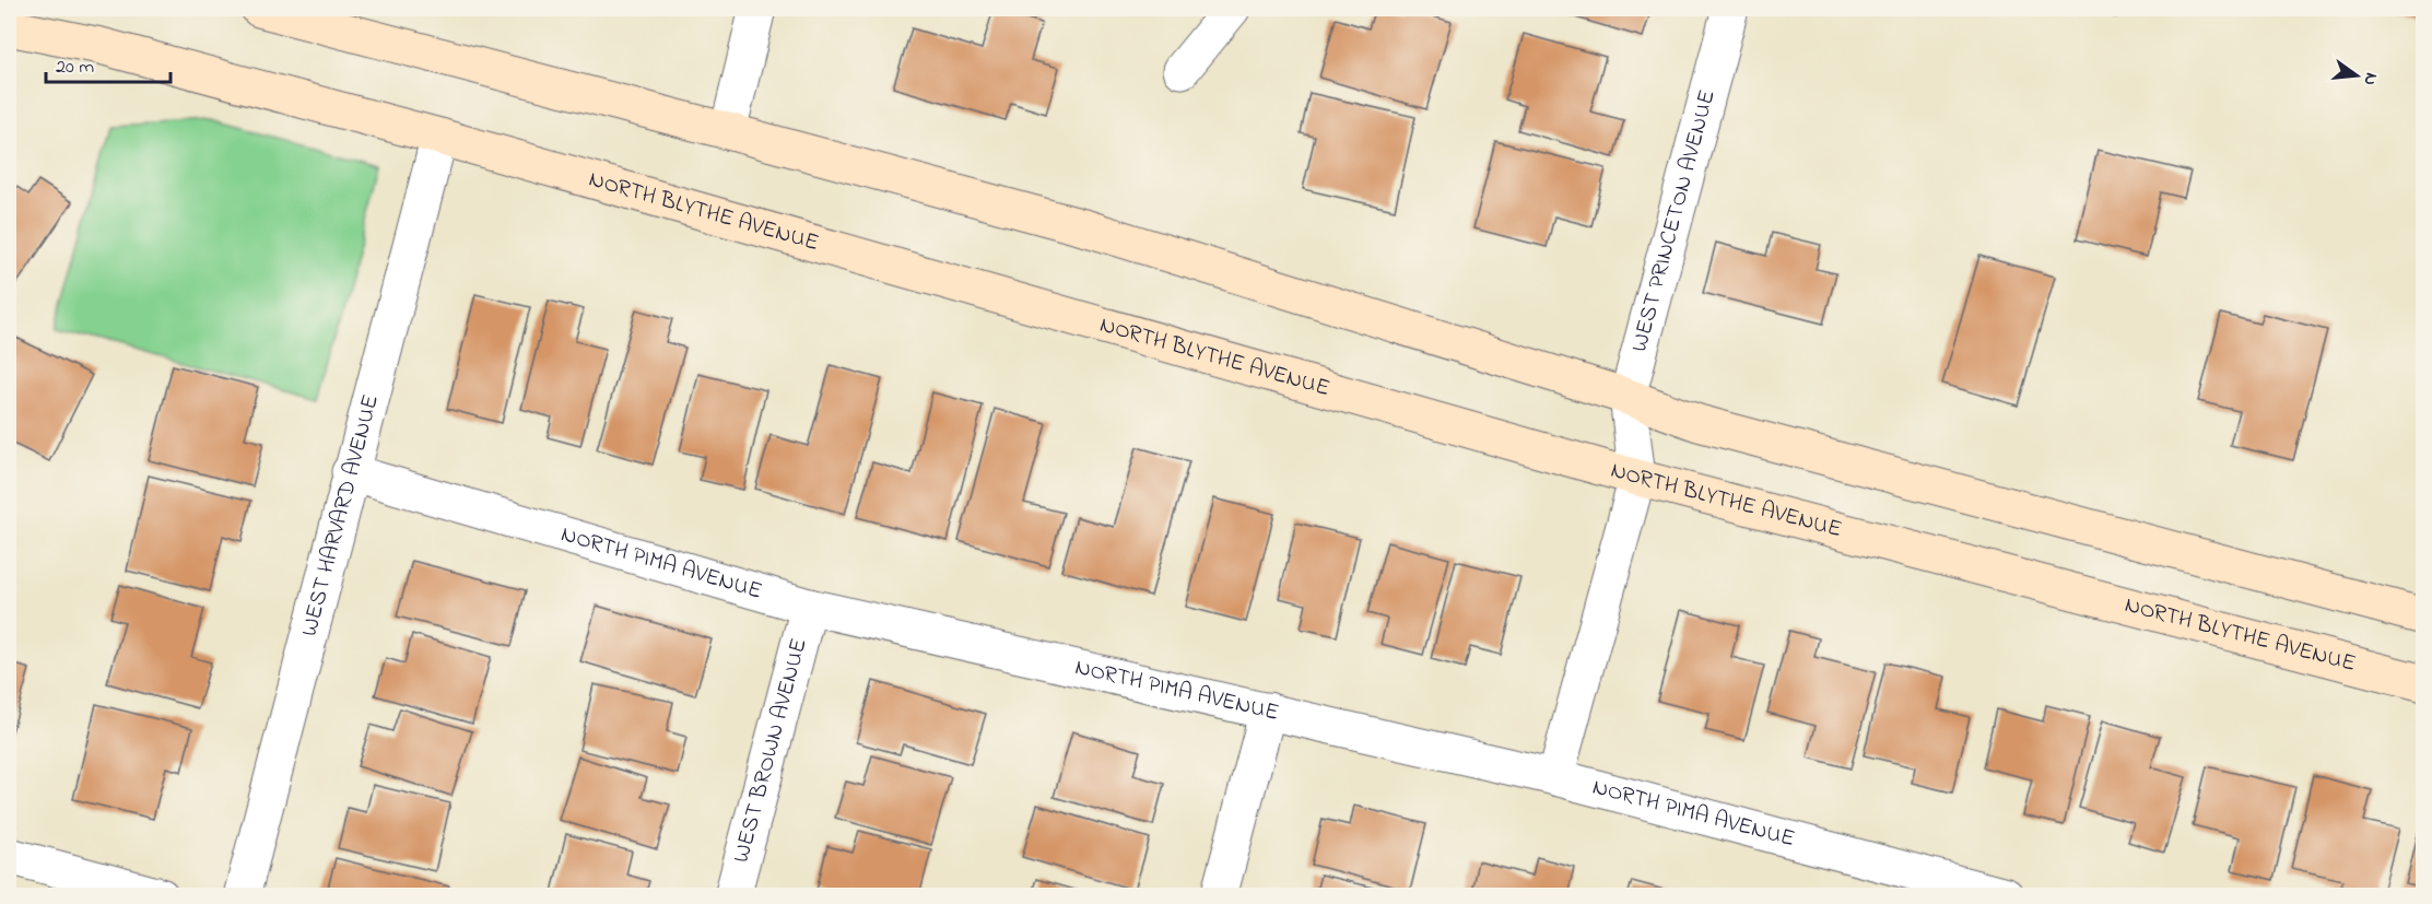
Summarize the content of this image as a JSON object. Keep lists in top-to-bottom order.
{
  "streets": {
    "street": [
      "NORTH BLYTHE AVENUE",
      "WEST PRINCETON AVENUE",
      "WEST HARVARD AVENUE",
      "NORTH PIMA AVENUE",
      "WEST BROWN AVENUE"
    ]
  },
  "crossings": [
    ["NORTH BLYTHE AVENUE", "WEST PRINCETON AVENUE"],
    ["NORTH BLYTHE AVENUE", "WEST HARVARD AVENUE"],
    ["WEST HARVARD AVENUE", "NORTH PIMA AVENUE"],
    ["NORTH PIMA AVENUE", "WEST BROWN AVENUE"]
  ],
  "scale_bar": "20 m",
  "north": "right"
}
